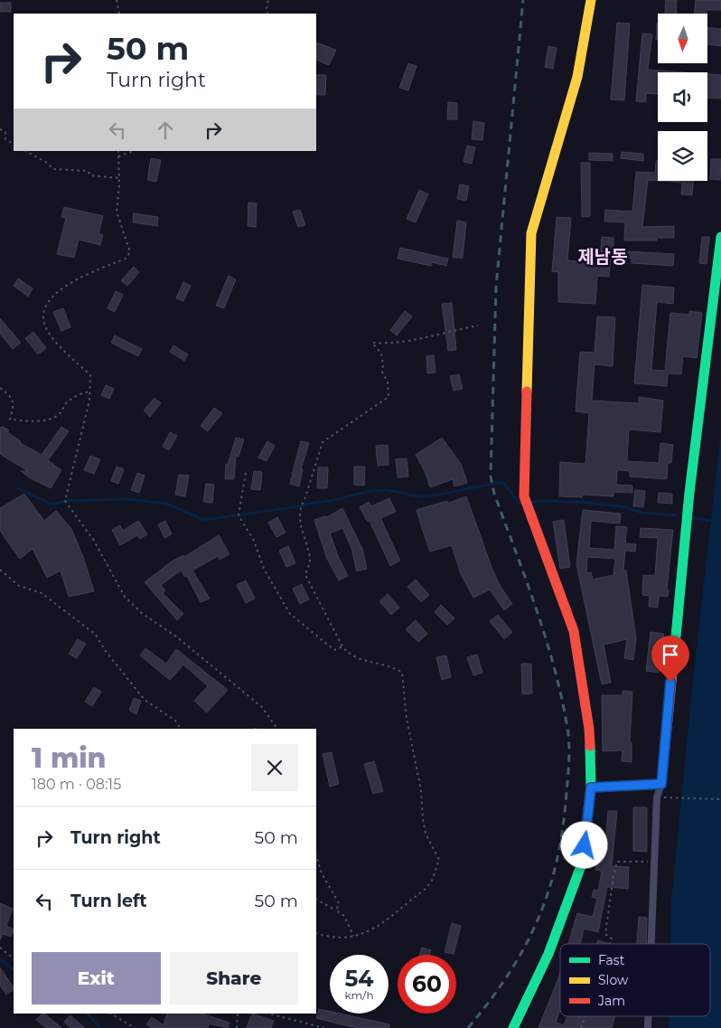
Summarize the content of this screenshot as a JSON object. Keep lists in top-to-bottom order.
{
  "districts": ["제남동"],
  "legend": ["Fast", "Slow", "Jam"],
  "north": "bottom",
  "page": {
    "turn": ["50 m", "Turn right"],
    "heading": ["1 min", "180 m · 08:15"],
    "list": [
      {
        "name": "Turn right",
        "value": "50 m"
      },
      {
        "name": "Turn left",
        "value": "50 m"
      }
    ],
    "buttons": ["Exit", "Share"],
    "speed": "54 km/h",
    "limit": "60"
  }
}
